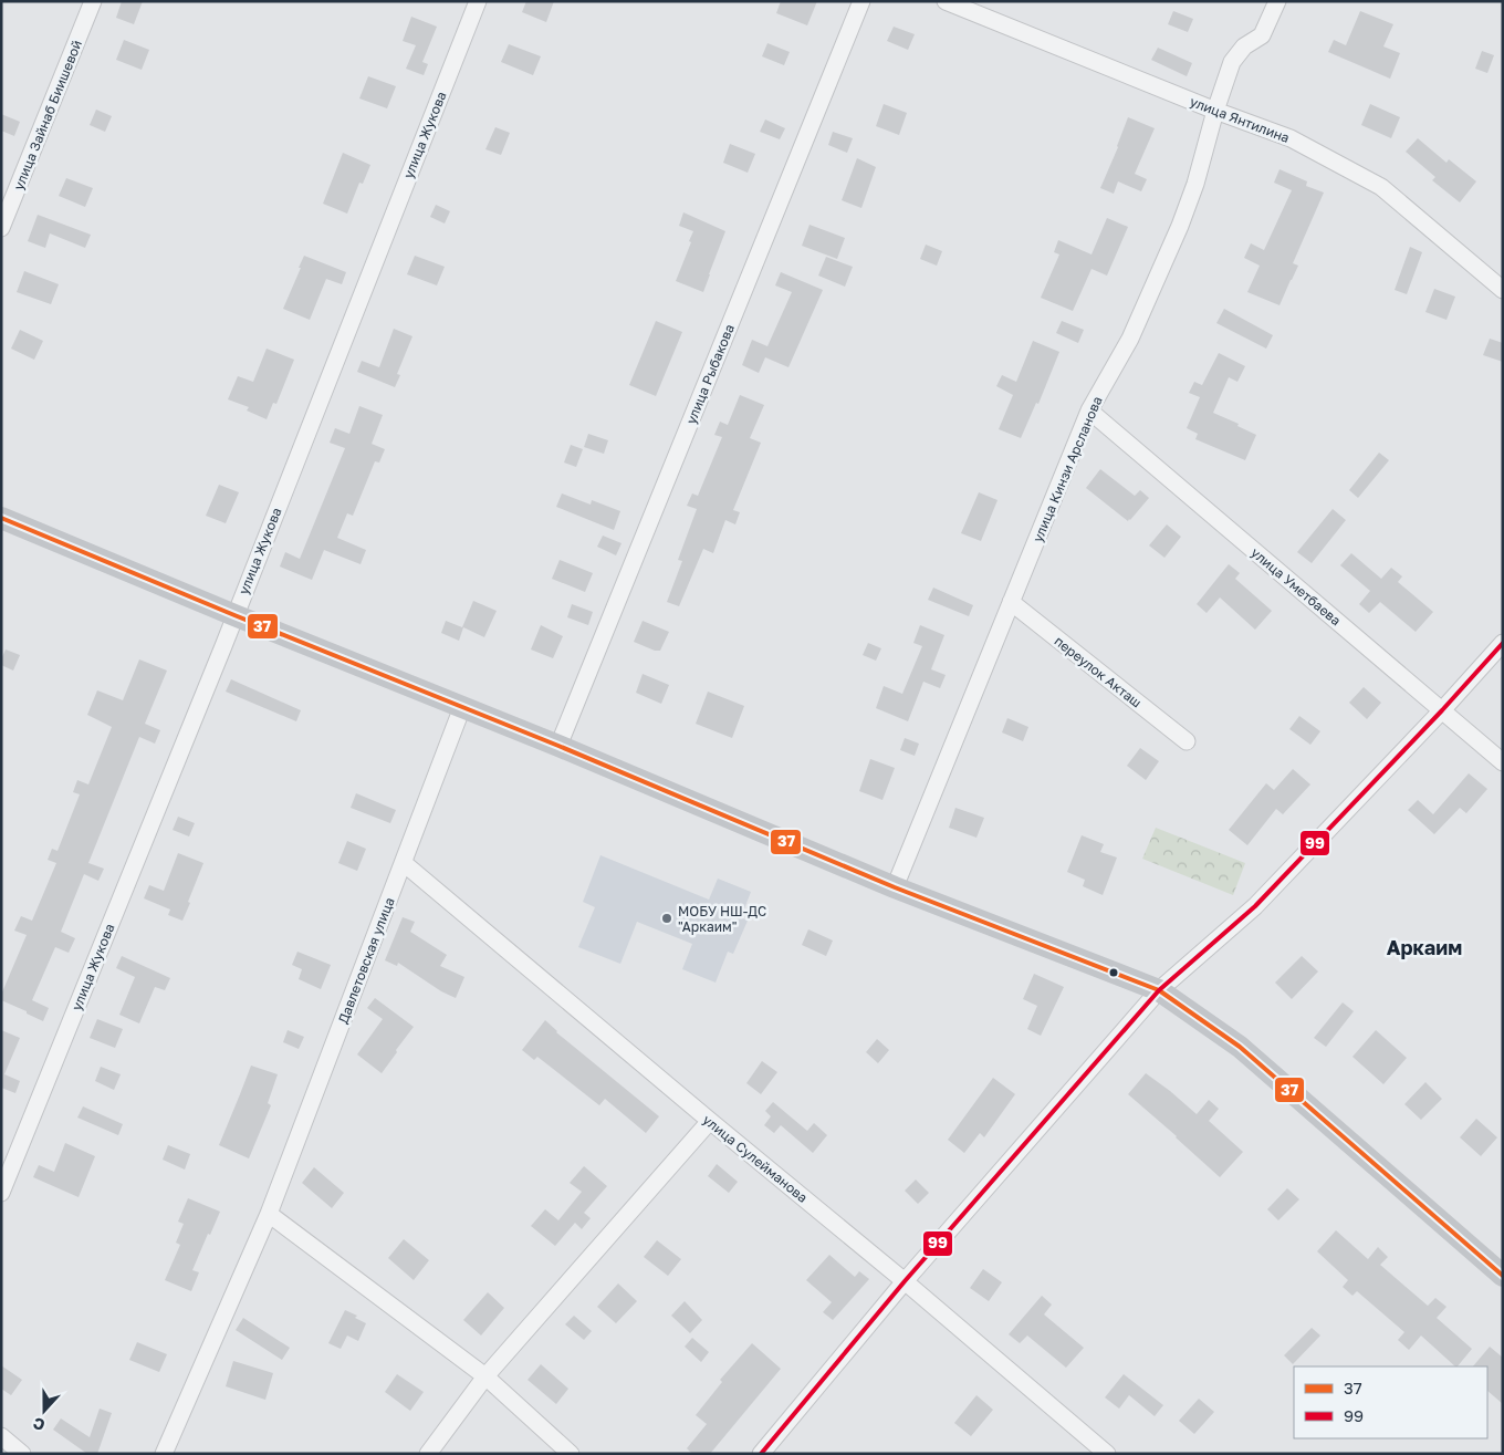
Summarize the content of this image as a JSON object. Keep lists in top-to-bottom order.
{
  "streets": {
    "street": [
      "улица Зайнаб Биишевой",
      "улица Янтилина",
      "улица Жукова",
      "улица Рыбакова",
      "улица Кинзи Арсланова",
      "улица Уметбаева",
      "переулок Акташ",
      "Давлетовская улица",
      "улица Сулейманова"
    ]
  },
  "crossings": [
    ["улица Янтилина", "улица Кинзи Арсланова"],
    ["улица Кинзи Арсланова", "улица Уметбаева"],
    ["улица Кинзи Арсланова", "переулок Акташ"],
    ["Давлетовская улица", "улица Сулейманова"]
  ],
  "districts": ["Аркаим"],
  "places": ["МОБУ НШ-ДС \"Аркаим\""],
  "lines": ["transit line 37", "transit line 99"],
  "legend": ["37", "99"],
  "north": "bottom"
}
